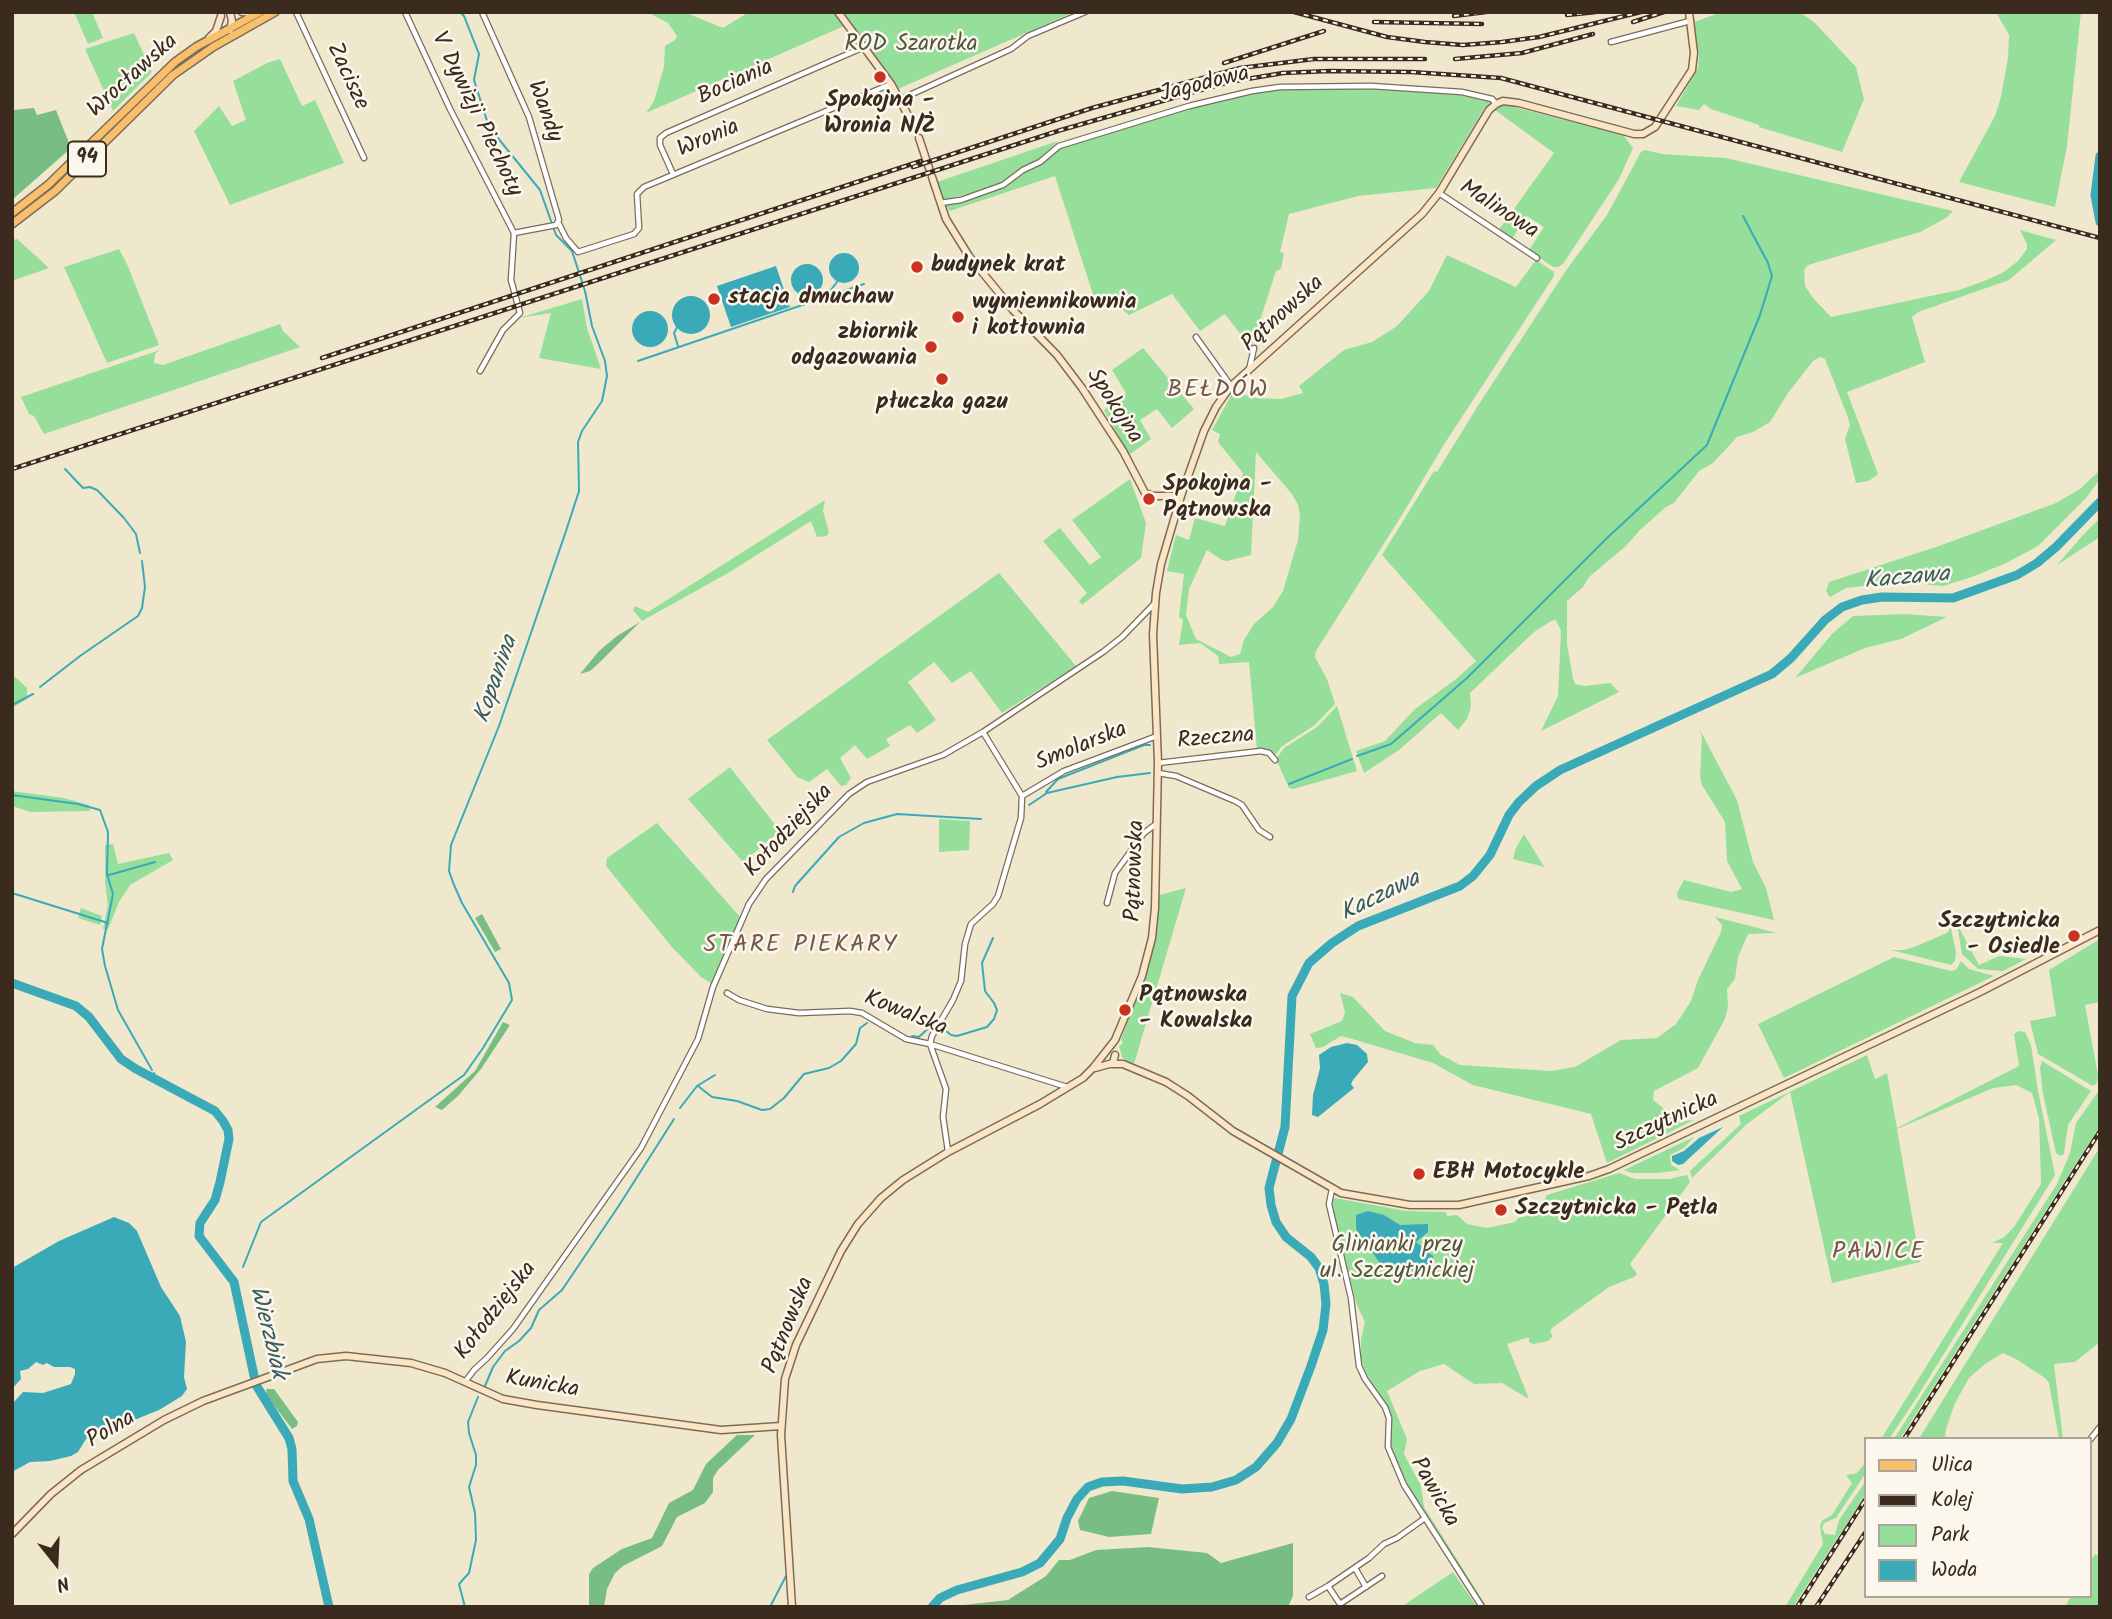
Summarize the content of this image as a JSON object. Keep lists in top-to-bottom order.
{
  "streets": {
    "main road": ["Wrocławska", "94"],
    "street": [
      "Zacisze",
      "Bociania",
      "Jagodowa",
      "Wandy",
      "V Dywizji Piechoty",
      "Wronia",
      "Malinowa",
      "Pątnowska",
      "Spokojna",
      "Rzeczna",
      "Smolarska",
      "Kołodziejska",
      "Kowalska",
      "Szczytnicka",
      "Kunicka",
      "Polna",
      "Pawicka"
    ]
  },
  "crossings": [
    ["Bociania", "Wronia"],
    ["Jagodowa", "Pątnowska"],
    ["Jagodowa", "Spokojna"],
    ["Wandy", "V Dywizji Piechoty"],
    ["Wandy", "Wronia"],
    ["Malinowa", "Pątnowska"],
    ["Pątnowska", "Spokojna"],
    ["Pątnowska", "Rzeczna"],
    ["Pątnowska", "Smolarska"],
    ["Pątnowska", "Kołodziejska"],
    ["Pątnowska", "Kowalska"],
    ["Pątnowska", "Szczytnicka"],
    ["Pątnowska", "Kunicka"],
    ["Kołodziejska", "Kunicka"],
    ["Szczytnicka", "Pawicka"],
    ["Kunicka", "Polna"]
  ],
  "districts": ["BEŁDÓW", "STARE PIEKARY", "PAWICE"],
  "water": ["Kaczawa", "Kopanina", "Wierzbiak"],
  "parks": ["ROD Szarotka", "Glinianki przy ul. Szczytnickiej"],
  "places": [
    "Spokojna - Wronia N/Ż",
    "budynek krat",
    "stacja dmuchaw",
    "wymiennikownia i kotłownia",
    "zbiornik odgazowania",
    "płuczka gazu",
    "Spokojna - Pątnowska",
    "Szczytnicka - Osiedle",
    "Pątnowska - Kowalska",
    "EBH Motocykle",
    "Szczytnicka - Pętla"
  ],
  "legend": [
    "Ulica",
    "Kolej",
    "Park",
    "Woda"
  ],
  "north": "bottom"
}
